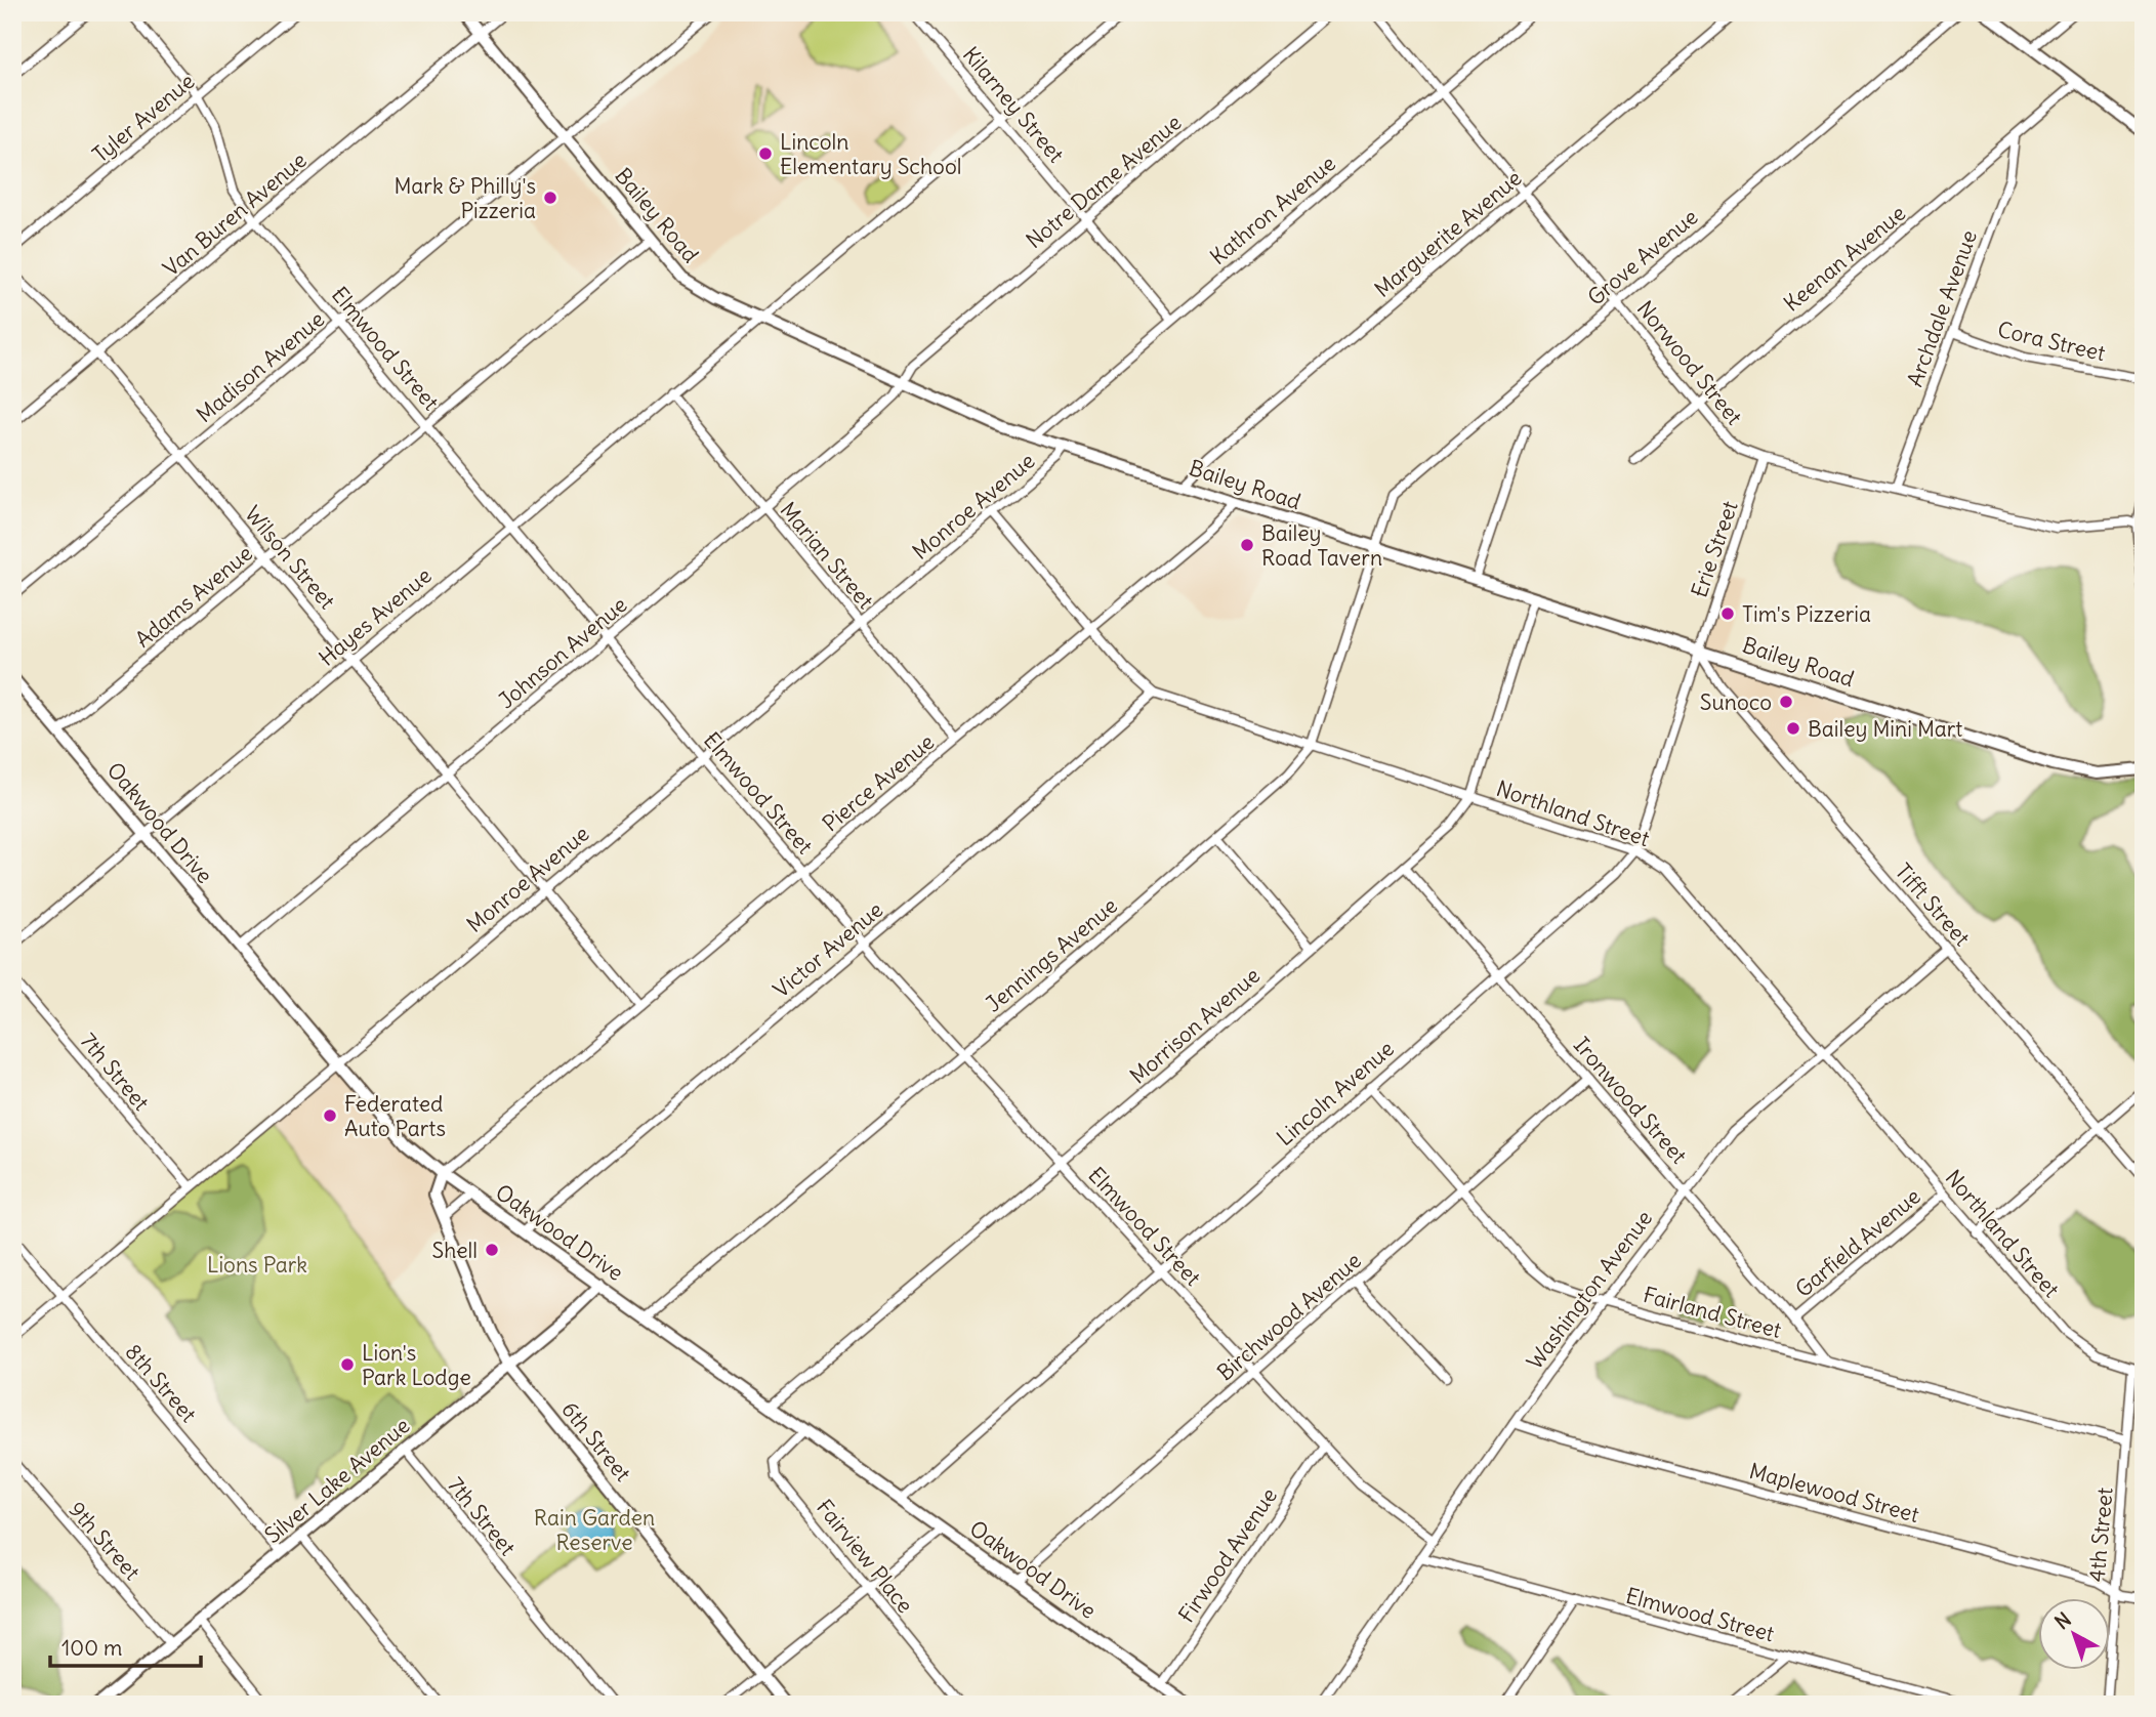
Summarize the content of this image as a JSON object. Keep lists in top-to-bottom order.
{
  "streets": {
    "street": [
      "Kilarney Street",
      "Tyler Avenue",
      "Notre Dame Avenue",
      "Kathron Avenue",
      "Van Buren Avenue",
      "Bailey Road",
      "Marguerite Avenue",
      "Grove Avenue",
      "Keenan Avenue",
      "Archdale Avenue",
      "Cora Street",
      "Elmwood Street",
      "Norwood Street",
      "Madison Avenue",
      "Monroe Avenue",
      "Erie Street",
      "Marian Street",
      "Wilson Street",
      "Adams Avenue",
      "Hayes Avenue",
      "Johnson Avenue",
      "Pierce Avenue",
      "Northland Street",
      "Oakwood Drive",
      "Tifft Street",
      "Victor Avenue",
      "Jennings Avenue",
      "Morrison Avenue",
      "7th Street",
      "Lincoln Avenue",
      "Ironwood Street",
      "Garfield Avenue",
      "Washington Avenue",
      "Fairland Street",
      "Birchwood Avenue",
      "8th Street",
      "6th Street",
      "Silver Lake Avenue",
      "Maplewood Street",
      "4th Street",
      "9th Street",
      "Firwood Avenue",
      "Fairview Place"
    ]
  },
  "crossings": [
    ["Kilarney Street", "Notre Dame Avenue"],
    ["Kilarney Street", "Kathron Avenue"],
    ["Kilarney Street", "Hayes Avenue"],
    ["Tyler Avenue", "Elmwood Street"],
    ["Notre Dame Avenue", "Bailey Road"],
    ["Notre Dame Avenue", "Johnson Avenue"],
    ["Kathron Avenue", "Bailey Road"],
    ["Kathron Avenue", "Norwood Street"],
    ["Van Buren Avenue", "Bailey Road"],
    ["Van Buren Avenue", "Elmwood Street"],
    ["Van Buren Avenue", "Wilson Street"],
    ["Bailey Road", "Marguerite Avenue"],
    ["Bailey Road", "Grove Avenue"],
    ["Bailey Road", "Madison Avenue"],
    ["Bailey Road", "Monroe Avenue"],
    ["Bailey Road", "Erie Street"],
    ["Bailey Road", "Adams Avenue"],
    ["Bailey Road", "Hayes Avenue"],
    ["Bailey Road", "Johnson Avenue"],
    ["Bailey Road", "Pierce Avenue"],
    ["Bailey Road", "Tifft Street"],
    ["Bailey Road", "Jennings Avenue"],
    ["Bailey Road", "Morrison Avenue"],
    ["Bailey Road", "Lincoln Avenue"],
    ["Marguerite Avenue", "Norwood Street"],
    ["Grove Avenue", "Norwood Street"],
    ["Grove Avenue", "Jennings Avenue"],
    ["Keenan Avenue", "Archdale Avenue"],
    ["Keenan Avenue", "Norwood Street"],
    ["Archdale Avenue", "Cora Street"],
    ["Archdale Avenue", "Norwood Street"],
    ["Elmwood Street", "Madison Avenue"],
    ["Elmwood Street", "Monroe Avenue"],
    ["Elmwood Street", "Adams Avenue"],
    ["Elmwood Street", "Hayes Avenue"],
    ["Elmwood Street", "Johnson Avenue"],
    ["Elmwood Street", "Pierce Avenue"],
    ["Elmwood Street", "Victor Avenue"],
    ["Elmwood Street", "Jennings Avenue"],
    ["Elmwood Street", "Morrison Avenue"],
    ["Elmwood Street", "Lincoln Avenue"],
    ["Elmwood Street", "Washington Avenue"],
    ["Elmwood Street", "Birchwood Avenue"],
    ["Elmwood Street", "Firwood Avenue"],
    ["Norwood Street", "Erie Street"],
    ["Madison Avenue", "Wilson Street"],
    ["Monroe Avenue", "Marian Street"],
    ["Monroe Avenue", "Wilson Street"],
    ["Monroe Avenue", "Northland Street"],
    ["Monroe Avenue", "Oakwood Drive"],
    ["Monroe Avenue", "7th Street"],
    ["Monroe Avenue", "8th Street"],
    ["Erie Street", "Tifft Street"],
    ["Erie Street", "Lincoln Avenue"],
    ["Marian Street", "Hayes Avenue"],
    ["Marian Street", "Johnson Avenue"],
    ["Marian Street", "Pierce Avenue"],
    ["Wilson Street", "Adams Avenue"],
    ["Wilson Street", "Hayes Avenue"],
    ["Wilson Street", "Johnson Avenue"],
    ["Wilson Street", "Pierce Avenue"],
    ["Adams Avenue", "Oakwood Drive"],
    ["Hayes Avenue", "Oakwood Drive"],
    ["Johnson Avenue", "Oakwood Drive"],
    ["Pierce Avenue", "Northland Street"],
    ["Pierce Avenue", "Oakwood Drive"],
    ["Pierce Avenue", "6th Street"],
    ["Northland Street", "Victor Avenue"],
    ["Northland Street", "Jennings Avenue"],
    ["Northland Street", "Morrison Avenue"],
    ["Northland Street", "Lincoln Avenue"],
    ["Northland Street", "Garfield Avenue"],
    ["Northland Street", "Washington Avenue"],
    ["Northland Street", "4th Street"],
    ["Oakwood Drive", "Victor Avenue"],
    ["Oakwood Drive", "Jennings Avenue"],
    ["Oakwood Drive", "Morrison Avenue"],
    ["Oakwood Drive", "Lincoln Avenue"],
    ["Oakwood Drive", "Birchwood Avenue"],
    ["Oakwood Drive", "6th Street"],
    ["Oakwood Drive", "Silver Lake Avenue"],
    ["Oakwood Drive", "Firwood Avenue"],
    ["Oakwood Drive", "Fairview Place"],
    ["Tifft Street", "Lincoln Avenue"],
    ["Tifft Street", "Washington Avenue"],
    ["Morrison Avenue", "Ironwood Street"],
    ["7th Street", "Silver Lake Avenue"],
    ["Lincoln Avenue", "Ironwood Street"],
    ["Lincoln Avenue", "Fairland Street"],
    ["Ironwood Street", "Garfield Avenue"],
    ["Ironwood Street", "Washington Avenue"],
    ["Ironwood Street", "Fairland Street"],
    ["Ironwood Street", "Birchwood Avenue"],
    ["Washington Avenue", "Fairland Street"],
    ["Washington Avenue", "Maplewood Street"],
    ["Fairland Street", "Birchwood Avenue"],
    ["Fairland Street", "4th Street"],
    ["8th Street", "Silver Lake Avenue"],
    ["6th Street", "Silver Lake Avenue"],
    ["Silver Lake Avenue", "9th Street"],
    ["Maplewood Street", "4th Street"]
  ],
  "parks": ["Lions Park", "Rain Garden Reserve"],
  "places": [
    "Lincoln Elementary School",
    "Mark & Philly's Pizzeria",
    "Bailey Road Tavern",
    "Tim's Pizzeria",
    "Sunoco",
    "Bailey Mini Mart",
    "Federated Auto Parts",
    "Shell",
    "Lion's Park Lodge"
  ],
  "scale_bar": "100 m",
  "north": "top left"
}
